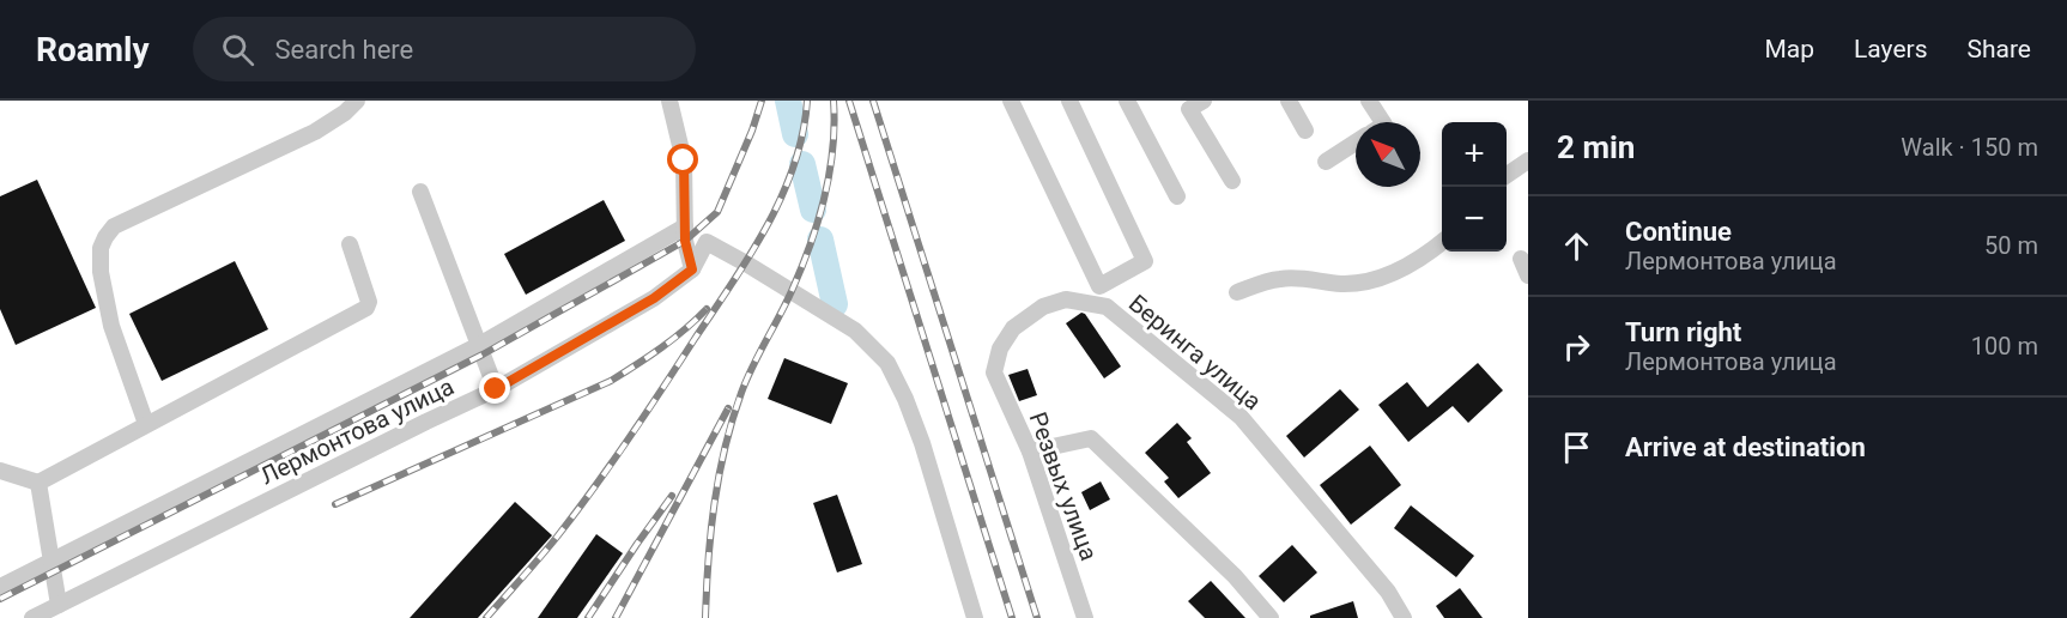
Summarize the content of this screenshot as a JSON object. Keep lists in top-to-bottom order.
{
  "streets": {
    "street": ["Беринга улица", "Лермонтова улица", "Резвых улица"]
  },
  "crossings": [
    ["Беринга улица", "Резвых улица"]
  ],
  "north": "top left",
  "page": {
    "header": "Roamly",
    "search": "Search here",
    "nav": ["Map", "Layers", "Share"],
    "heading": ["2 min", "Walk · 150 m"],
    "map_buttons": ["+", "−"],
    "list": [
      ["Continue", "Лермонтова улица", "50 m"],
      ["Turn right", "Лермонтова улица", "100 m"],
      "Arrive at destination"
    ]
  }
}
